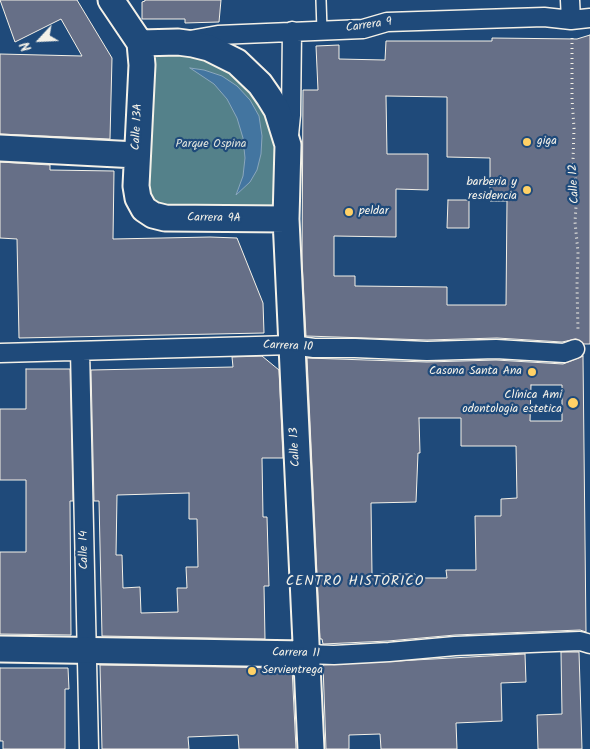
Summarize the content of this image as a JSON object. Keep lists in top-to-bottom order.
{
  "streets": {
    "main road": [
      "Calle 13A",
      "Carrera 9A",
      "Calle 13",
      "Carrera 11"
    ],
    "street": ["Carrera 9", "Carrera 10", "Calle 14"],
    "path": ["Calle 12"]
  },
  "crossings": [
    ["Carrera 9", "Calle 12"],
    ["Carrera 9", "Calle 13"],
    ["Calle 13A", "Carrera 9A"],
    ["Calle 13A", "Calle 13"],
    ["Calle 12", "Carrera 10"],
    ["Carrera 9A", "Calle 13"],
    ["Carrera 10", "Calle 13"],
    ["Carrera 10", "Calle 14"],
    ["Calle 13", "Carrera 11"],
    ["Calle 14", "Carrera 11"]
  ],
  "districts": ["CENTRO HISTORICO"],
  "parks": ["Parque Ospina"],
  "places": [
    "giga",
    "barberia y residencia",
    "peldar",
    "Casona Santa Ana",
    "Clínica Ami odontologia estetica",
    "Servientrega"
  ],
  "north": "bottom left"
}
